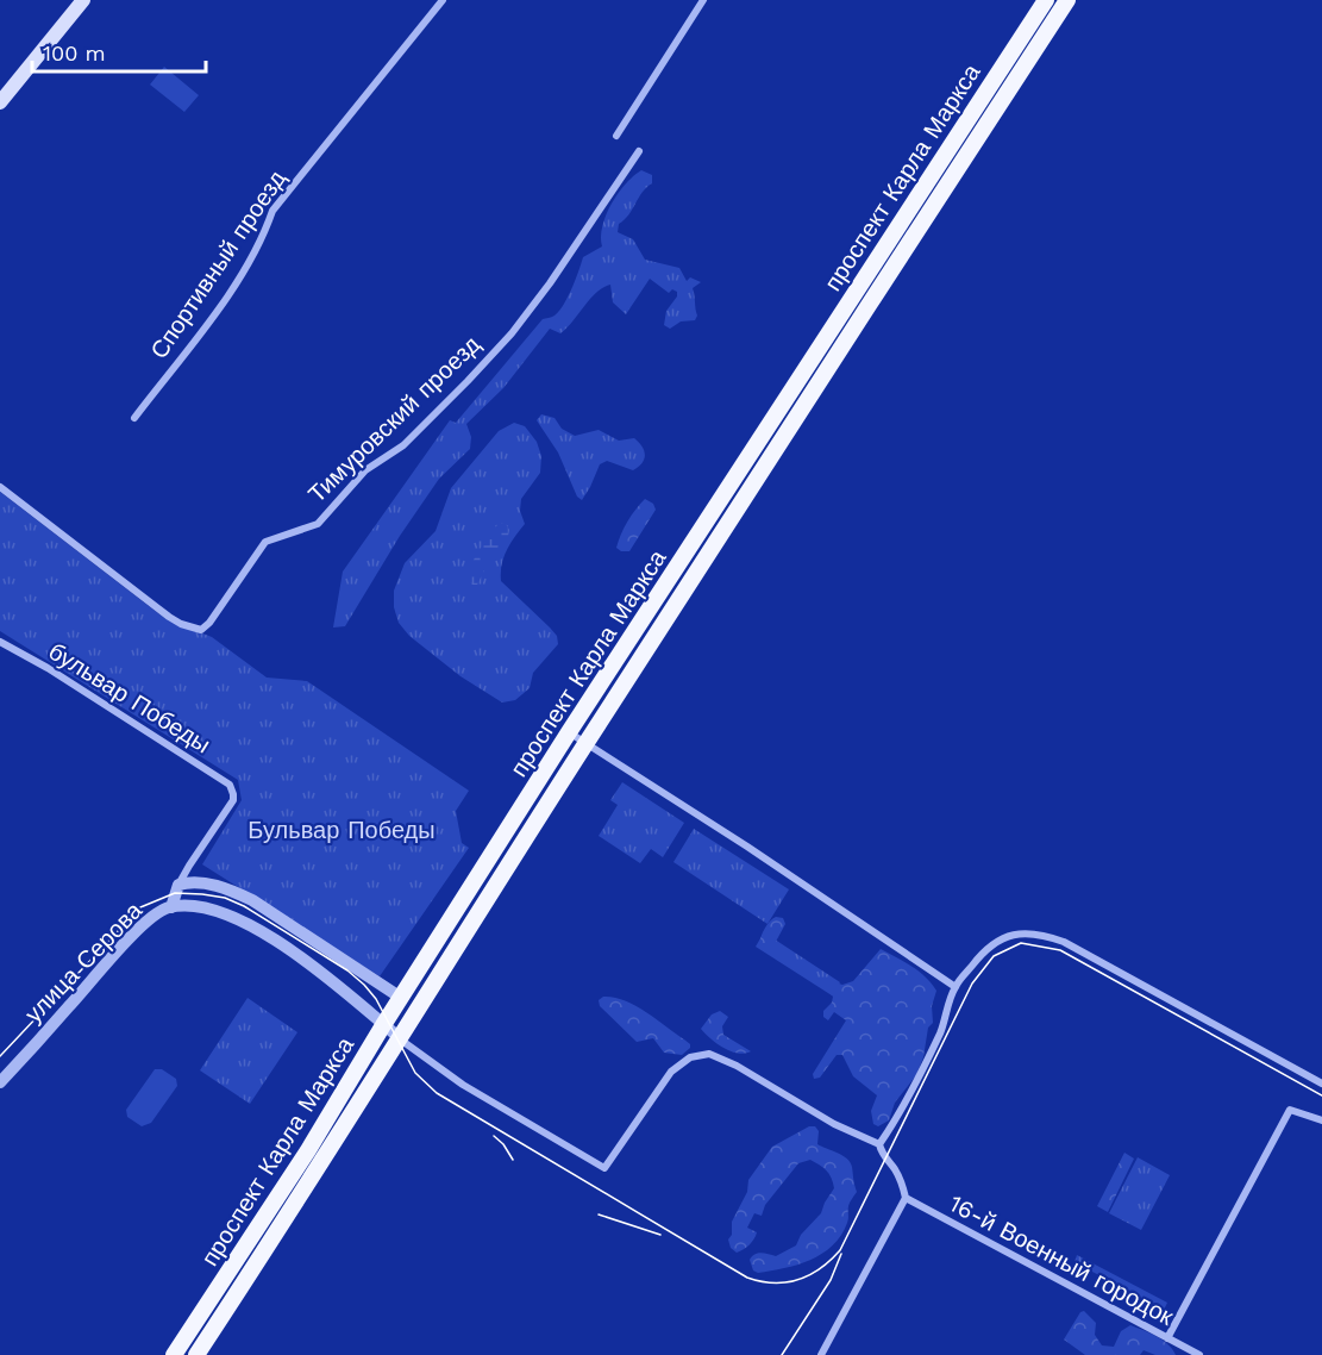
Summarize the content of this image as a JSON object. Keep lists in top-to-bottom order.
{
  "streets": {
    "main road": ["проспект Карла Маркса"],
    "street": [
      "Спортивный проезд",
      "Тимуровский проезд",
      "бульвар Победы",
      "улица Серова",
      "16-й Военный городок"
    ]
  },
  "parks": ["Бульвар Победы"],
  "scale_bar": "100 m"
}
